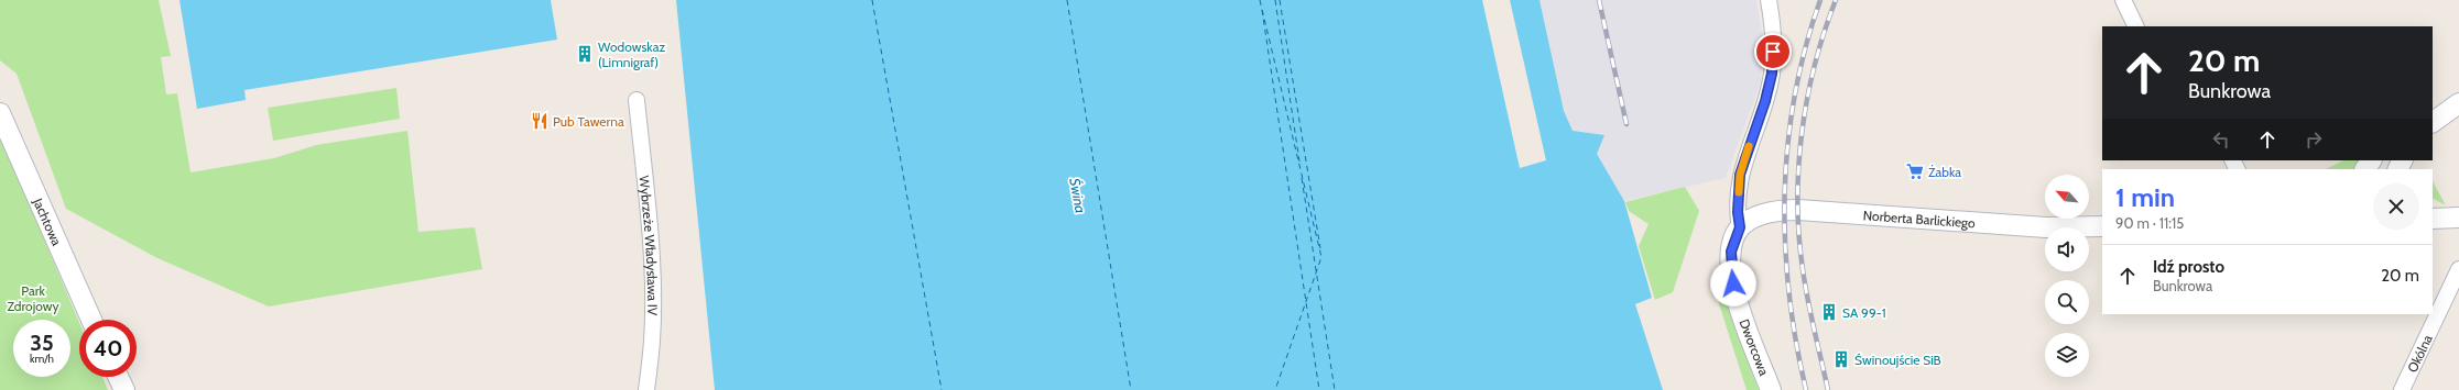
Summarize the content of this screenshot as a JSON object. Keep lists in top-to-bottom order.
{
  "streets": {
    "street": [
      "Norberta Barlickiego",
      "Jachtowa",
      "Wybrzeże Władysława IV",
      "Dworcowa",
      "Okólna"
    ]
  },
  "crossings": [
    ["Norberta Barlickiego", "Dworcowa"]
  ],
  "water": ["Świna"],
  "parks": ["Park Zdrojowy"],
  "places": {
    "building": ["Wodowskaz (Limnigraf)", "SA 99-1", "Świnoujście SiB"],
    "restaurant": ["Pub Tawerna"],
    "supermarket": ["Żabka"]
  },
  "north": "top left",
  "page": {
    "turn": ["20 m", "Bunkrowa"],
    "heading": ["1 min", "90 m · 11:15"],
    "list": [
      {
        "name": "Idź prosto",
        "note": "Bunkrowa",
        "value": "20 m"
      }
    ],
    "speed": "35 km/h",
    "limit": "40"
  }
}
